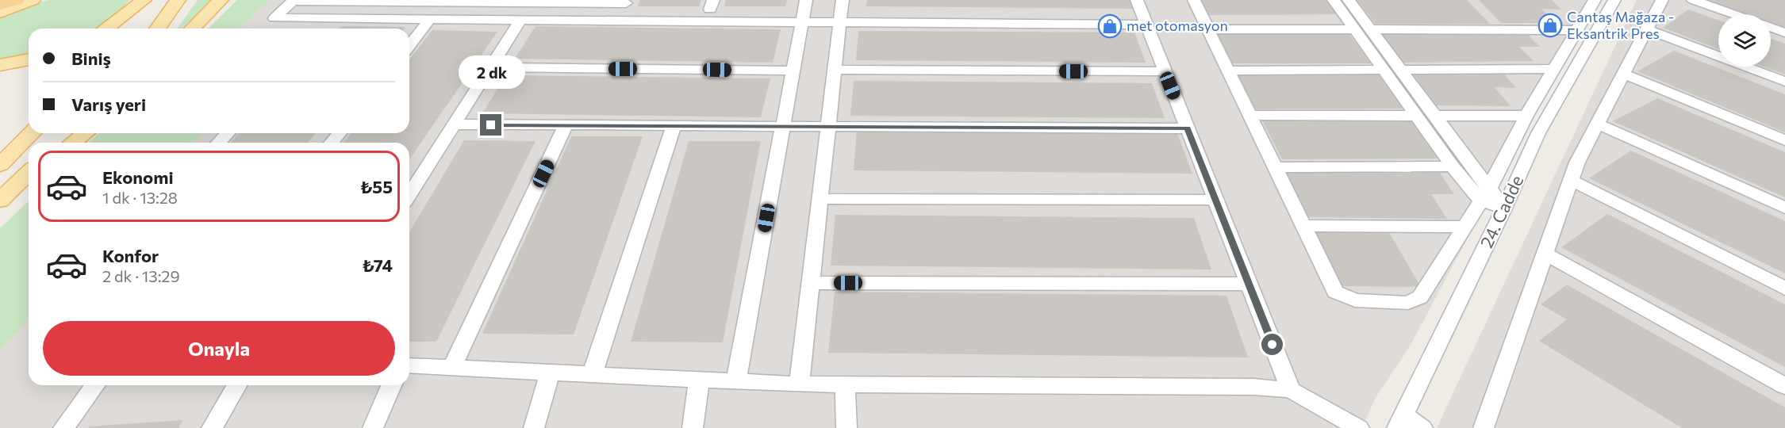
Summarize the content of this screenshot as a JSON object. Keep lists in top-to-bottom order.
{
  "streets": {
    "street": ["24. Cadde"]
  },
  "places": {
    "shop": ["Cantaş Mağaza - Eksantrik Pres", "met otomasyon"]
  },
  "page": {
    "banner": ["Biniş", "Varış yeri"],
    "bubble": "2 dk",
    "list": [
      {
        "name": "Ekonomi",
        "note": "1 dk · 13:28",
        "value": "₺55"
      },
      {
        "name": "Konfor",
        "note": "2 dk · 13:29",
        "value": "₺74"
      }
    ],
    "buttons": "Onayla"
  }
}
